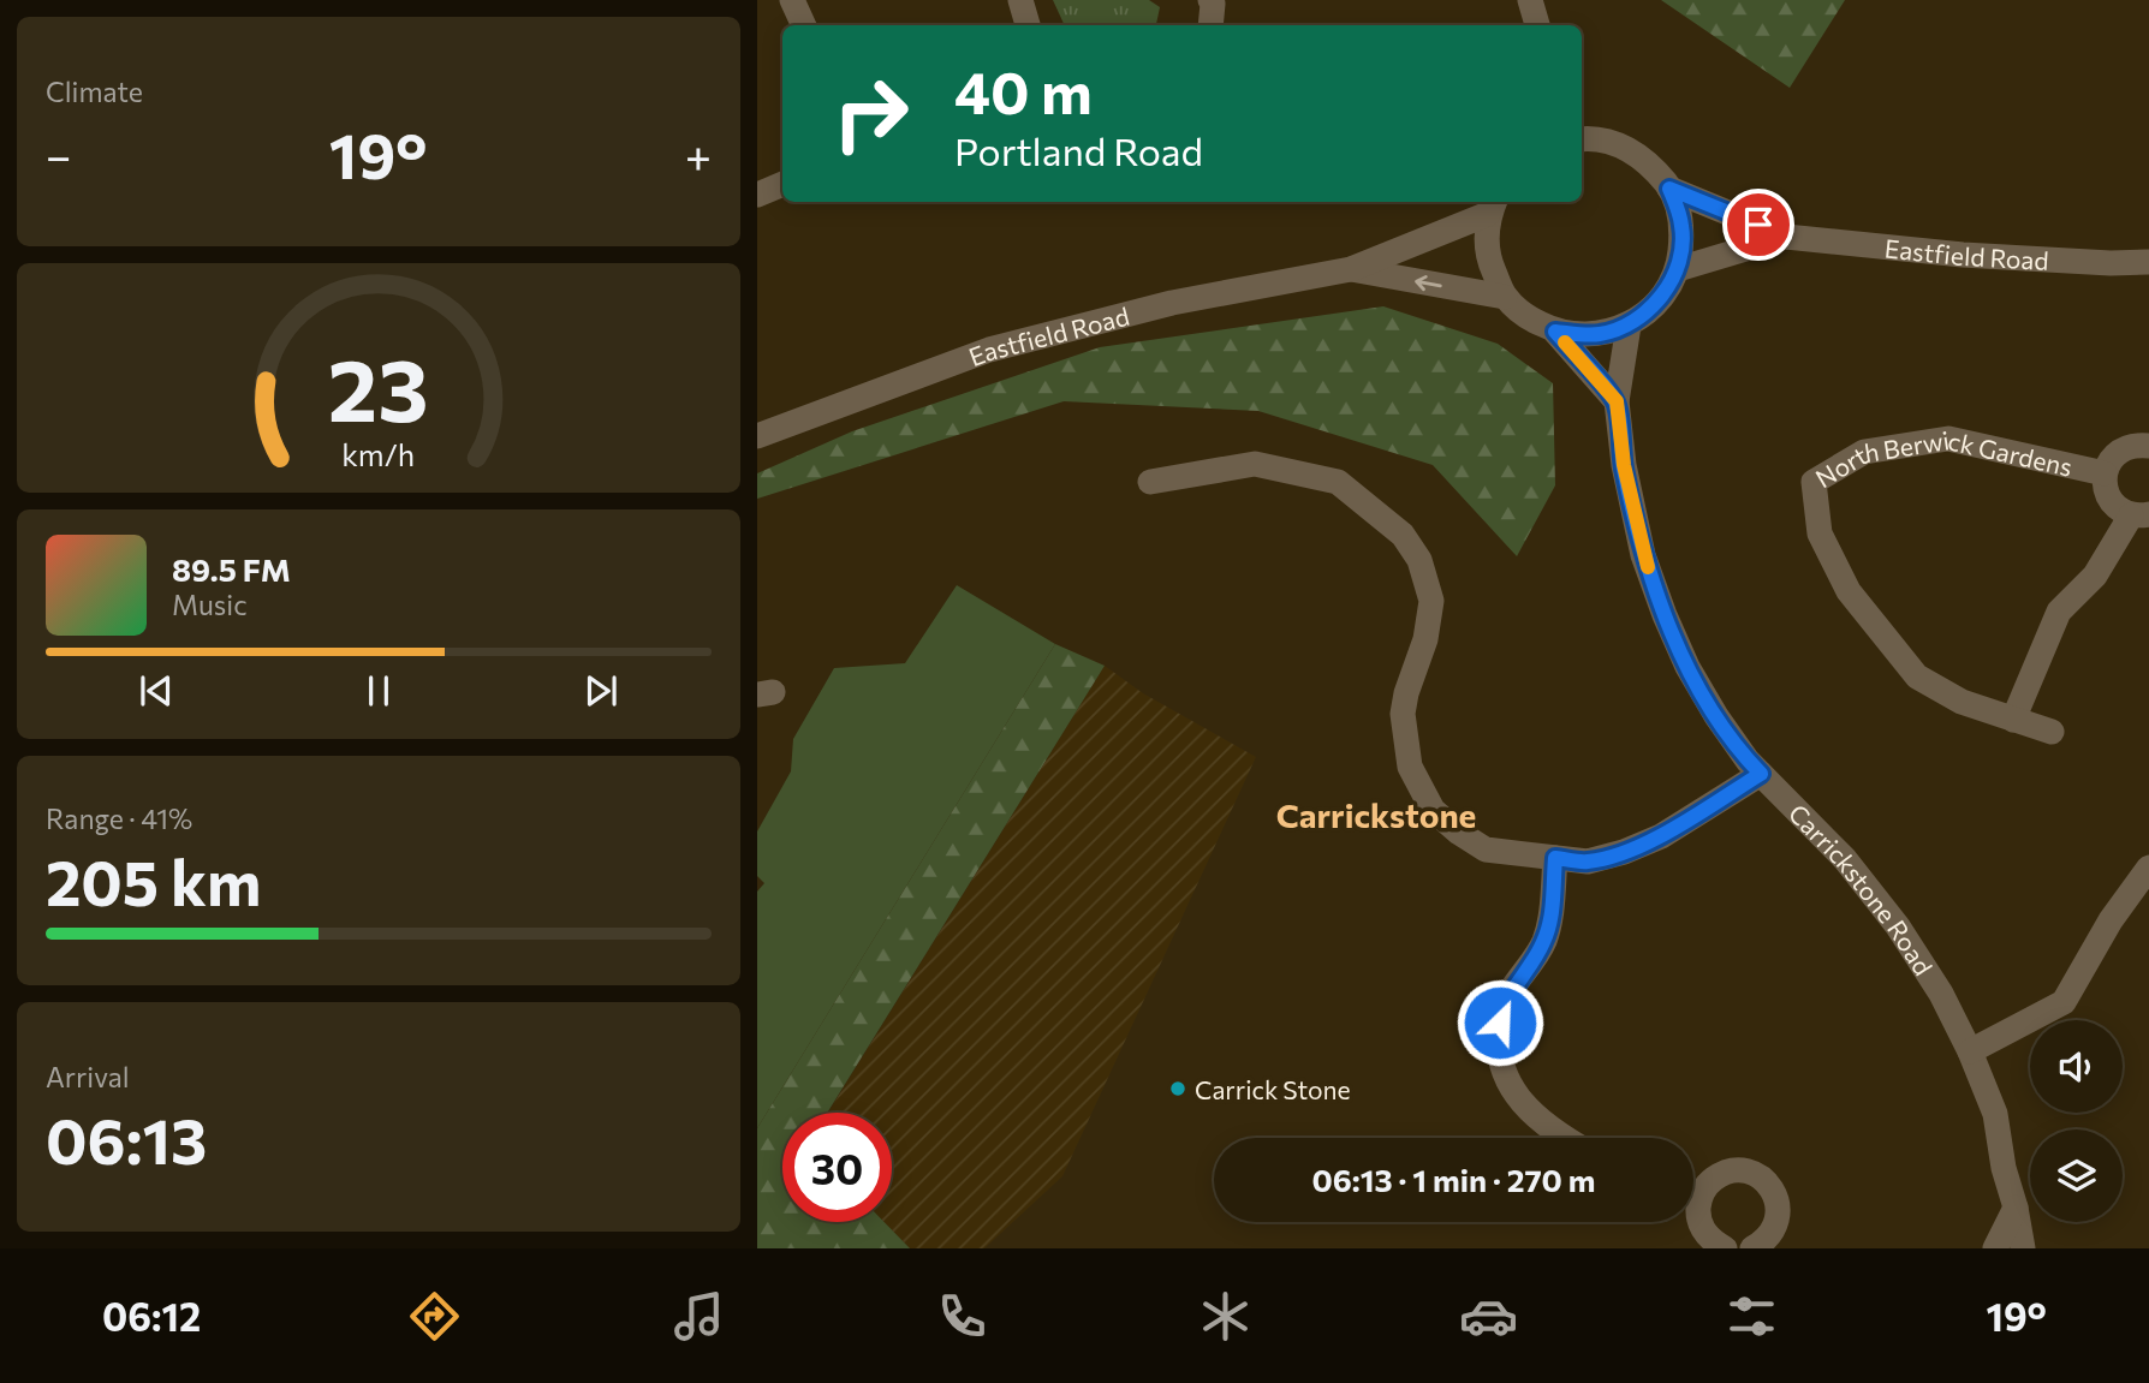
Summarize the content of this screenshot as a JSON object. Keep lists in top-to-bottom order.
{
  "streets": {
    "street": ["Eastfield Road", "North Berwick Gardens", "Carrickstone Road"]
  },
  "districts": ["Carrickstone"],
  "places": ["Carrick Stone"],
  "page": {
    "tile": [
      "Climate",
      ["Range · 41%", "205 km"],
      ["Arrival", "06:13"]
    ],
    "turn": ["40 m", "Portland Road"],
    "heat": ["−", "19°", "+"],
    "song": ["89.5 FM", "Music"],
    "limit": "30",
    "trip": "06:13 · 1 min · 270 m",
    "tabs": ["06:12", "19°"],
    "gauge": ["23", "km/h"]
  }
}
